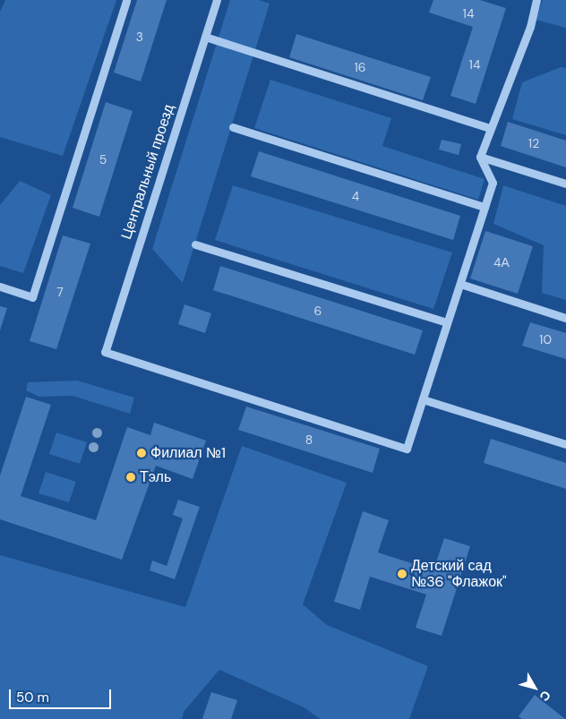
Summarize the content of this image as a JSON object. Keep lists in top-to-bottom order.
{
  "streets": {
    "street": ["Центральный проезд"]
  },
  "places": ["Филиал №1", "Тэль", "Детский сад №36 \"Флажок\""],
  "house_numbers": [
    "14",
    "3",
    "14",
    "16",
    "12",
    "5",
    "4",
    "4А",
    "7",
    "6",
    "10",
    "8"
  ],
  "scale_bar": "50 m",
  "north": "bottom right"
}
